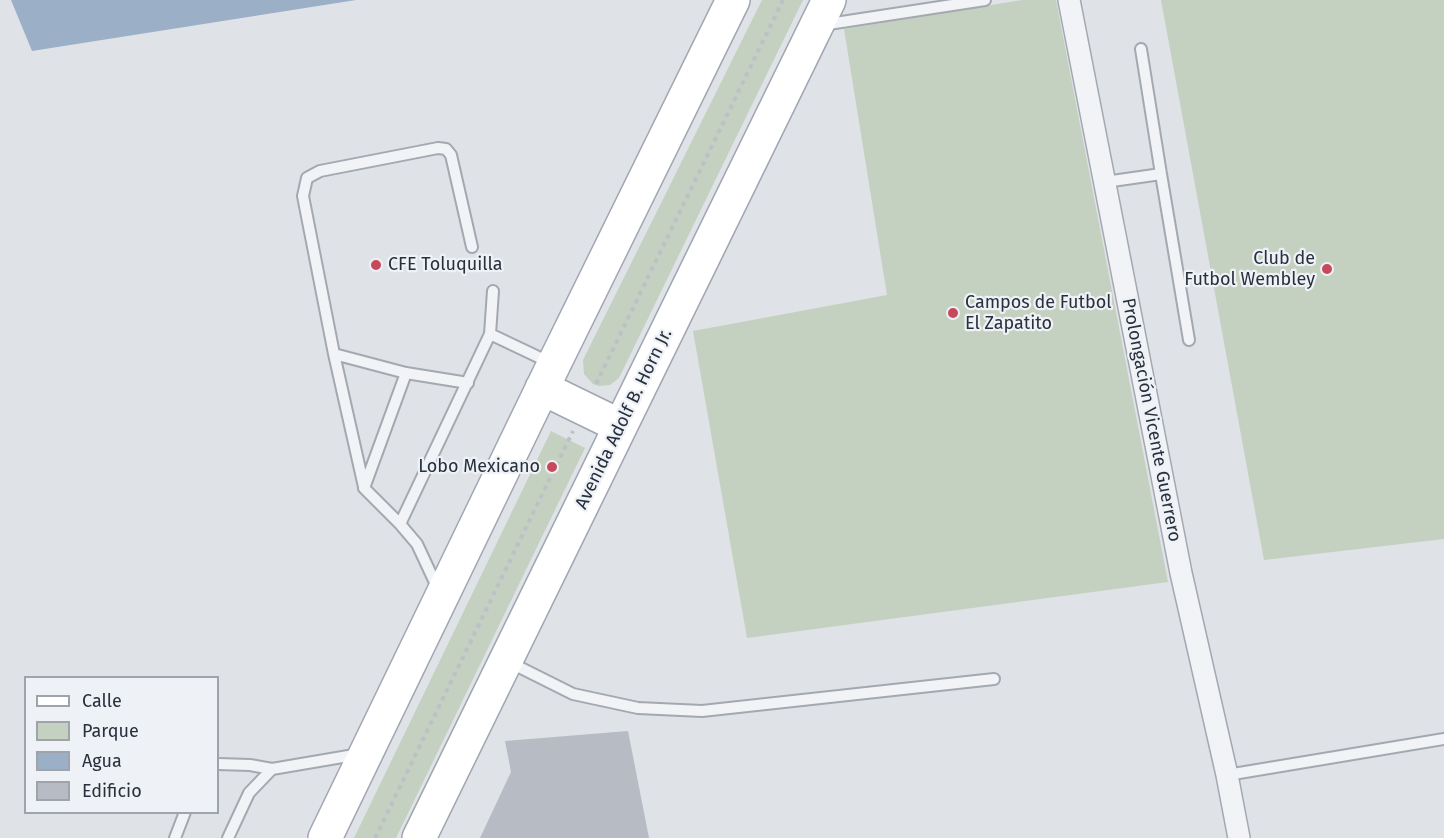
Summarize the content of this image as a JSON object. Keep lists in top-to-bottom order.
{
  "streets": {
    "main road": ["Avenida Adolf B. Horn Jr."],
    "street": ["Prolongación Vicente Guerrero"]
  },
  "places": [
    "CFE Toluquilla",
    "Club de Futbol Wembley",
    "Campos de Futbol El Zapatito",
    "Lobo Mexicano"
  ],
  "legend": [
    "Calle",
    "Parque",
    "Agua",
    "Edificio"
  ]
}
